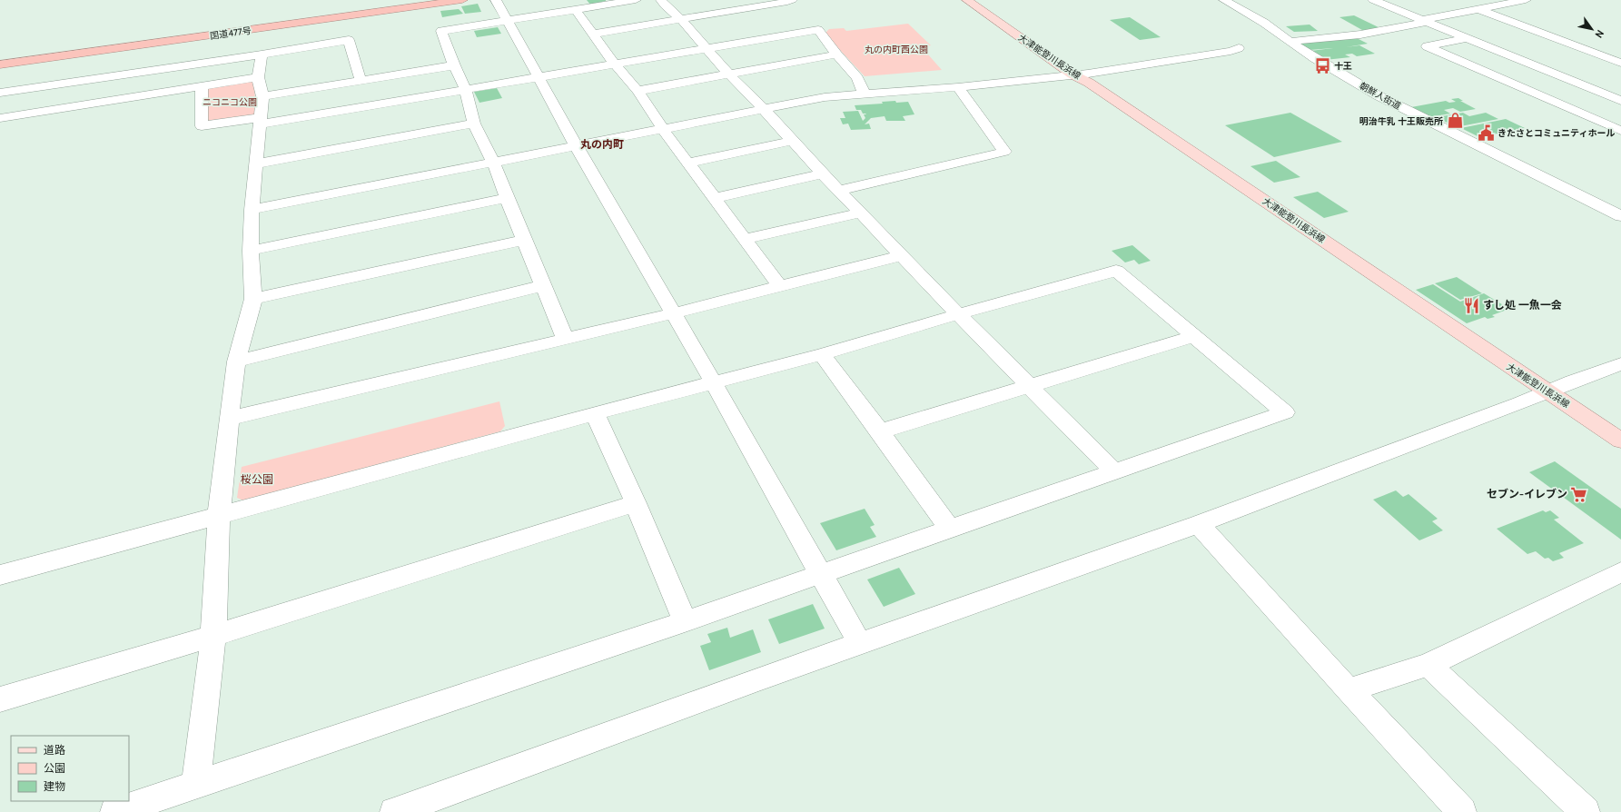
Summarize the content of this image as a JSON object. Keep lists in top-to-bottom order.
{
  "streets": {
    "highway": ["国道477号"],
    "main road": ["大津能登川長浜線"],
    "street": ["朝鮮人街道"]
  },
  "districts": ["丸の内町"],
  "parks": ["丸の内町西公園", "ニコニコ公園", "桜公園"],
  "places": {
    "bus stop": ["十王"],
    "shop": ["明治牛乳 十王販売所"],
    "public building": ["きたさとコミュニティホール"],
    "restaurant": ["すし処 一魚一会"],
    "supermarket": ["セブン-イレブン"]
  },
  "legend": ["道路", "公園", "建物"],
  "north": "bottom right"
}
